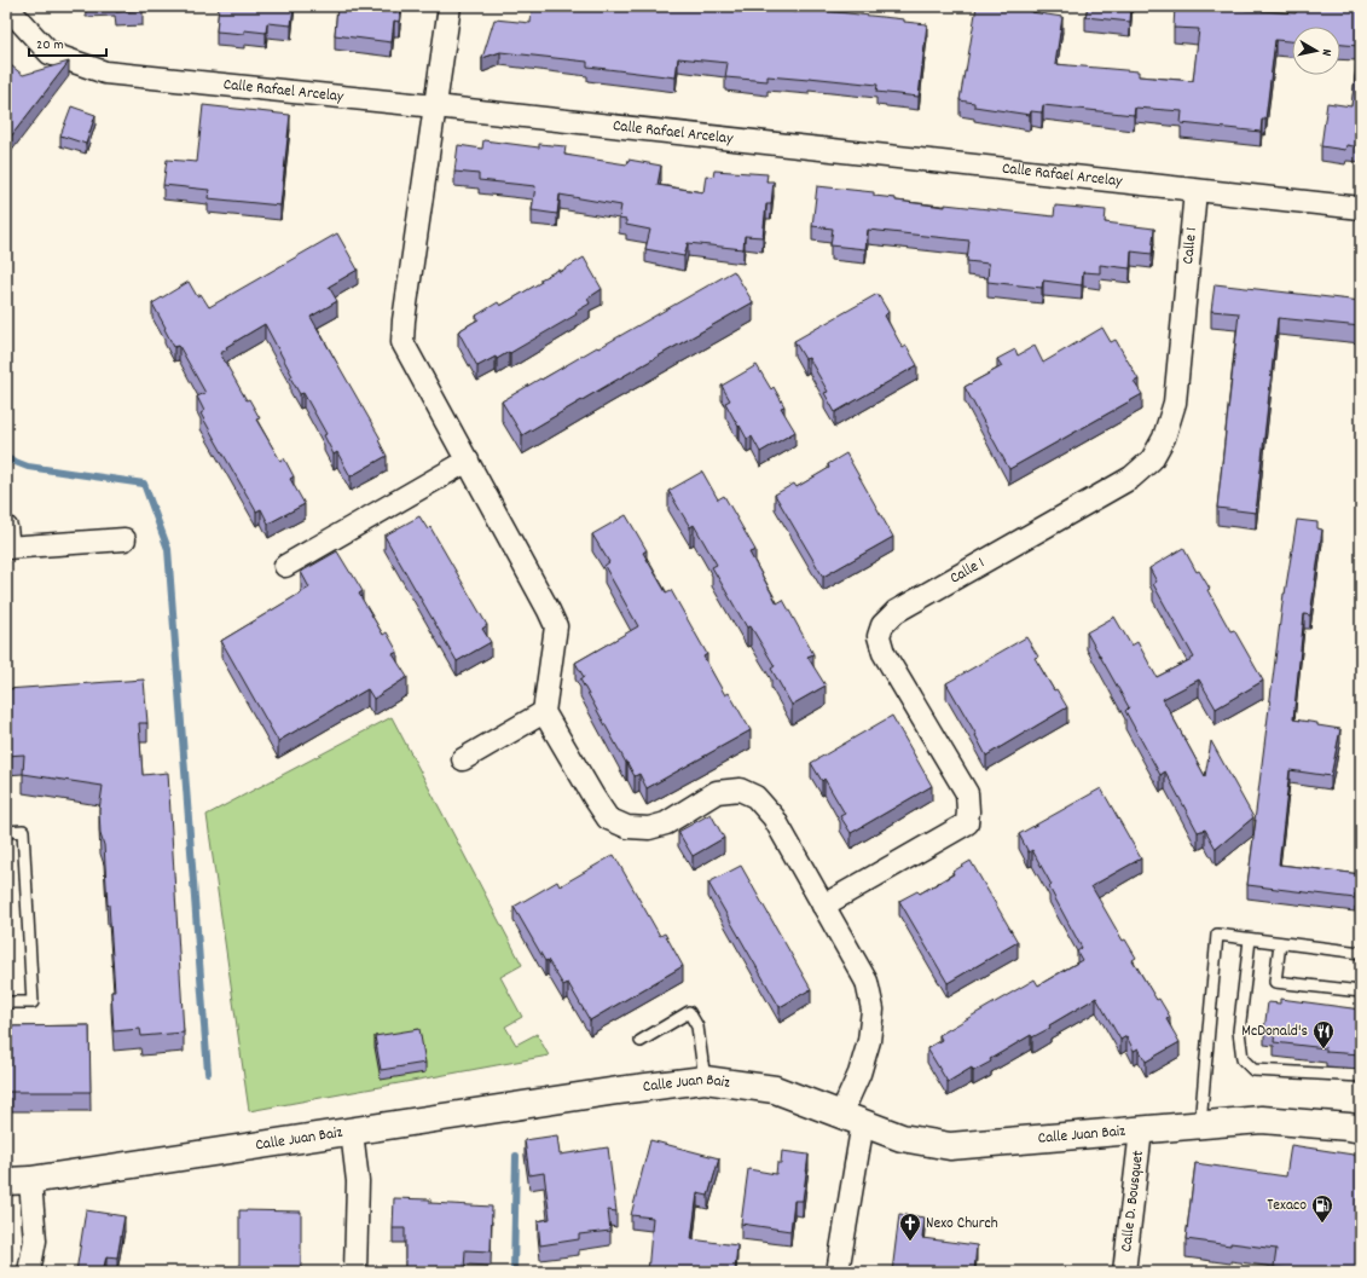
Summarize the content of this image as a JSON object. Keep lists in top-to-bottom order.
{
  "streets": {
    "street": [
      "Calle Rafael Arcelay",
      "Calle 1",
      "Calle Juan Baiz",
      "Calle D. Bousquet"
    ]
  },
  "crossings": [
    ["Calle Rafael Arcelay", "Calle 1"],
    ["Calle Juan Baiz", "Calle D. Bousquet"]
  ],
  "places": {
    "restaurant": ["McDonald's"],
    "fuel station": ["Texaco"],
    "church": ["Nexo Church"]
  },
  "scale_bar": "20 m",
  "north": "right"
}
